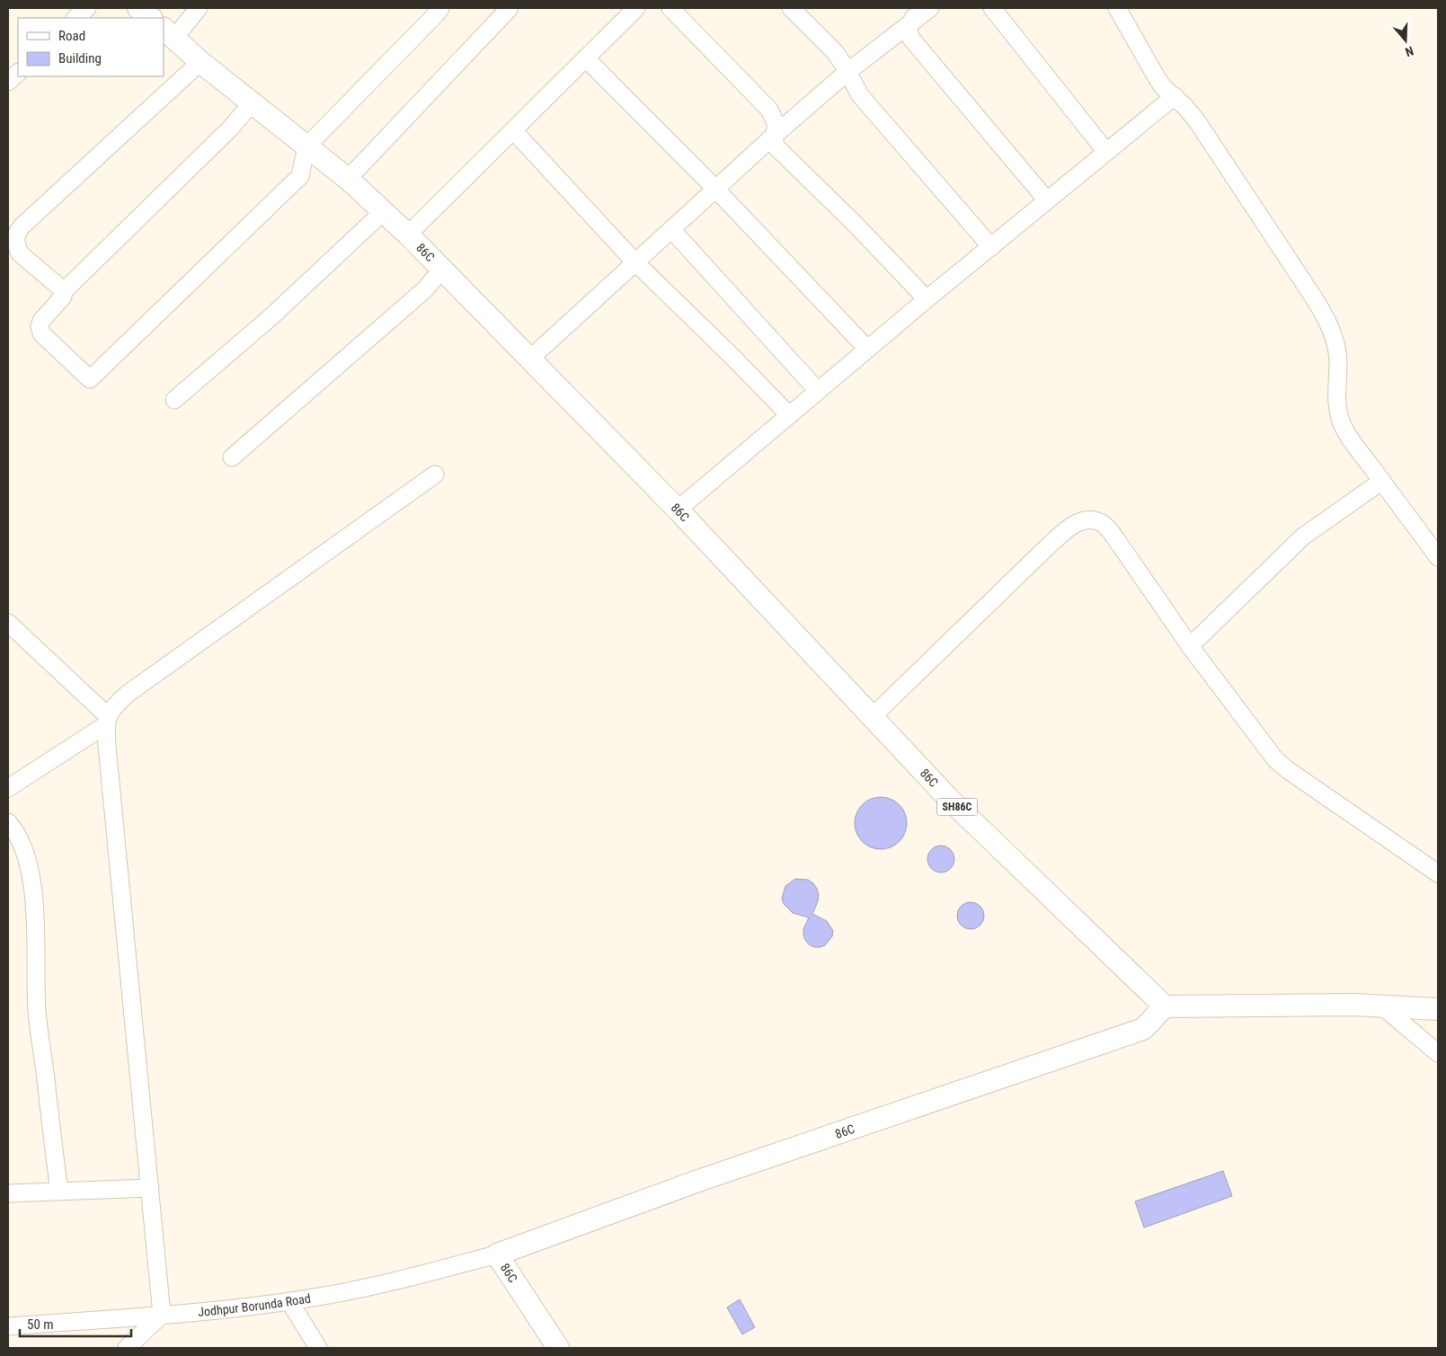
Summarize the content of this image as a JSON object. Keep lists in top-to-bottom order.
{
  "streets": {
    "main road": ["86C", "SH86C"],
    "street": ["Jodhpur Borunda Road"]
  },
  "crossings": [
    ["86C", "Jodhpur Borunda Road"]
  ],
  "legend": ["Road", "Building"],
  "scale_bar": "50 m",
  "north": "bottom"
}
